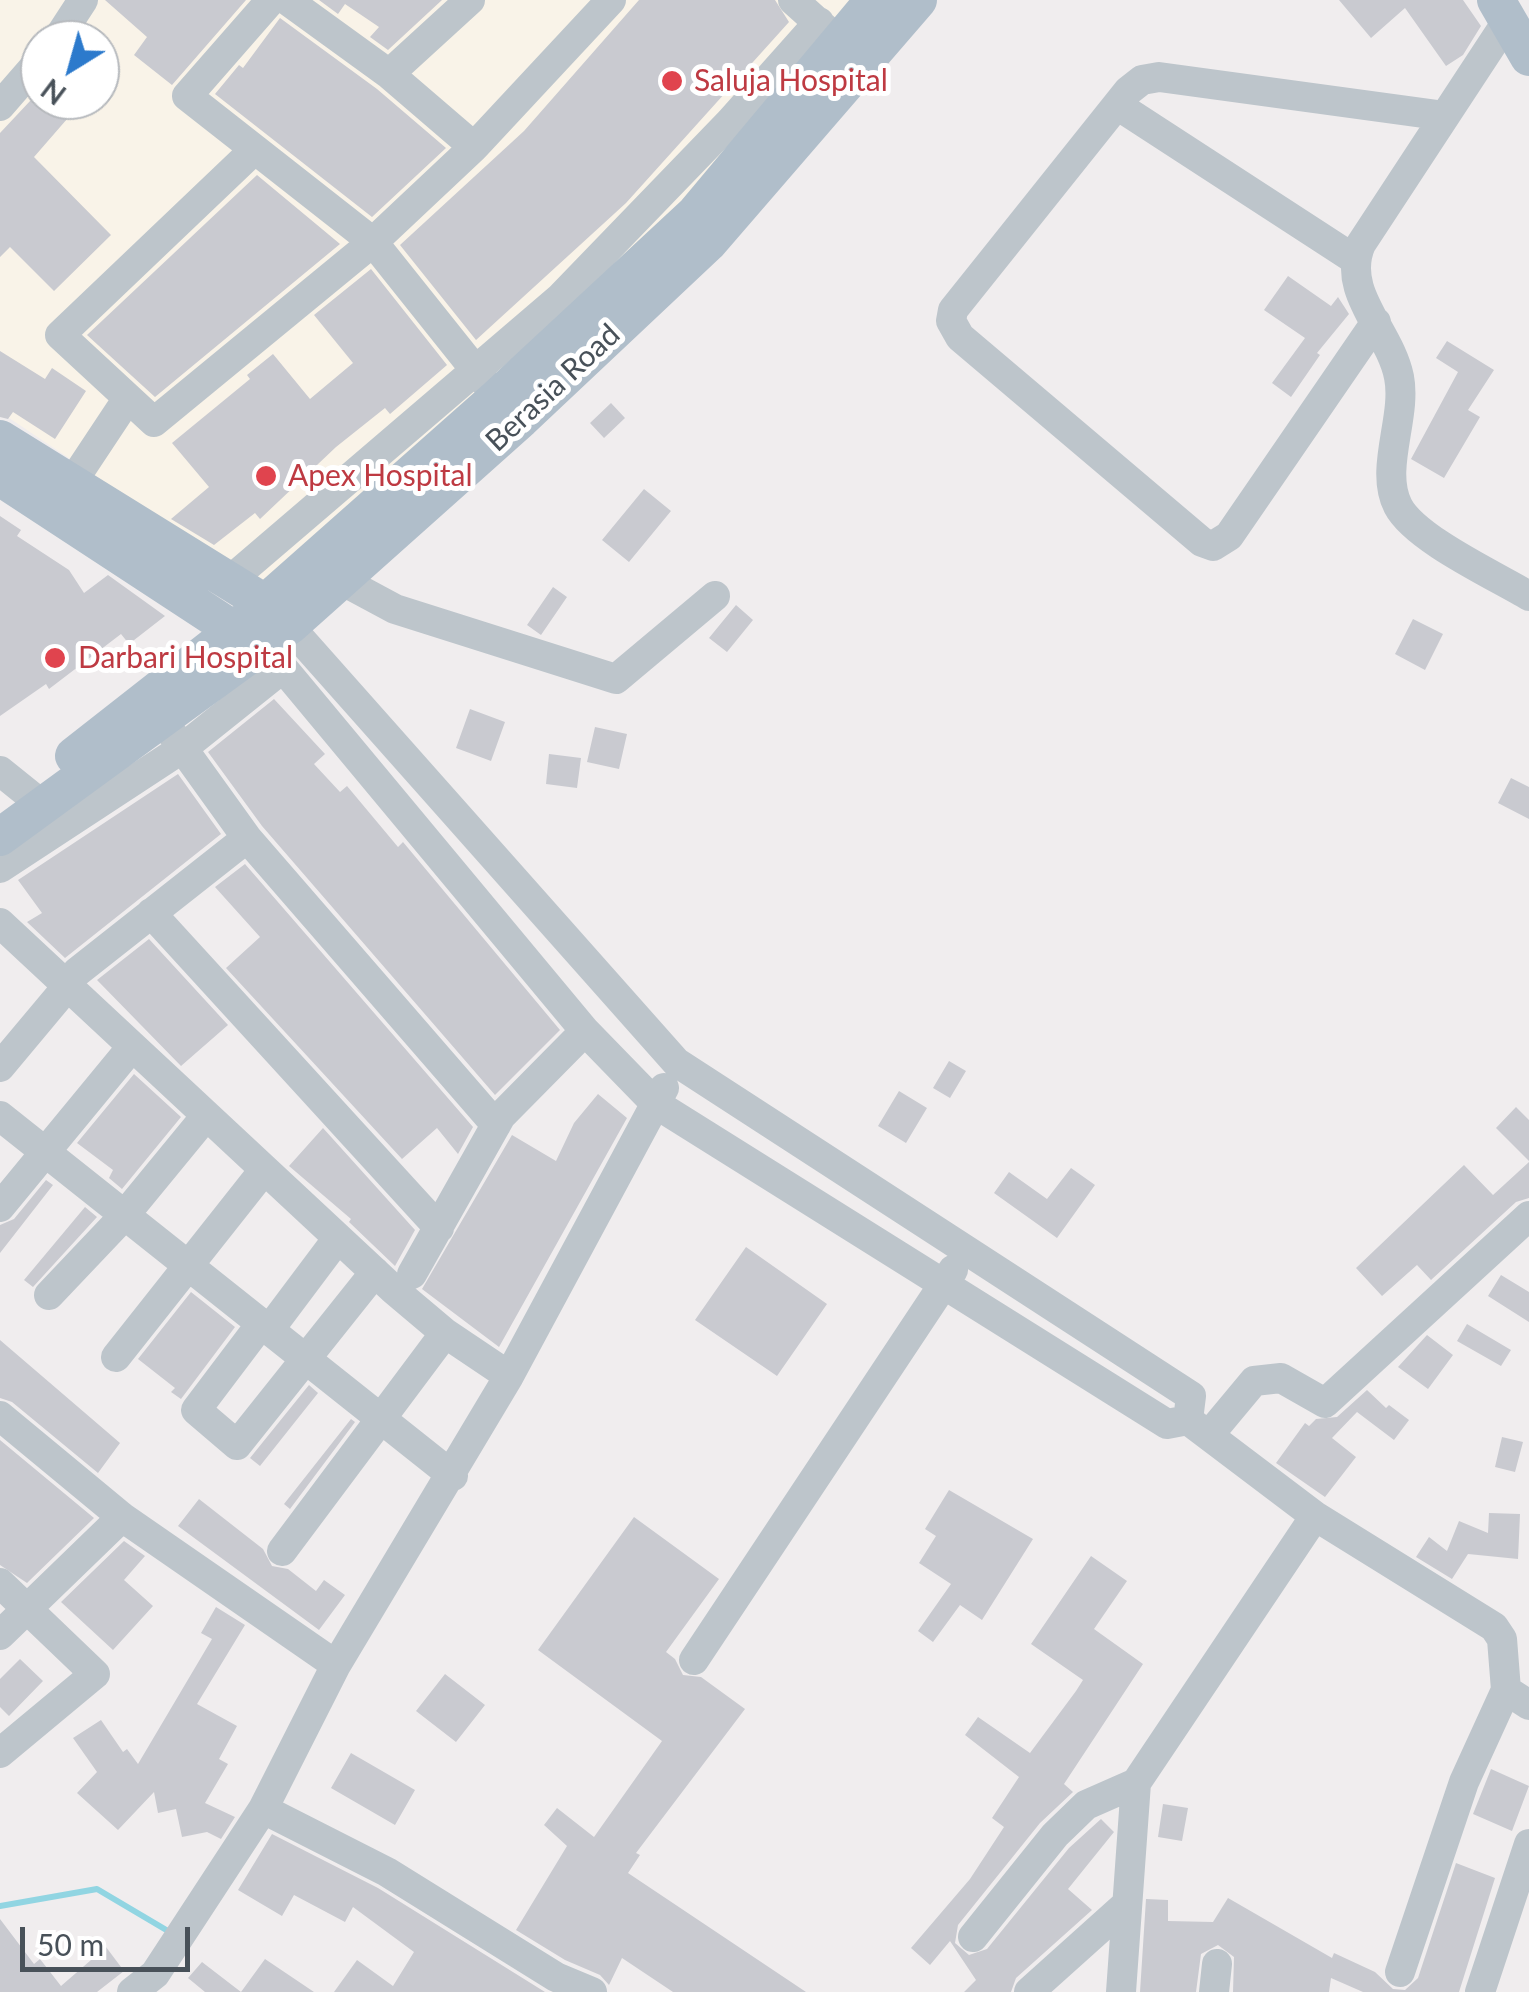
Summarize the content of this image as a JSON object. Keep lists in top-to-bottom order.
{
  "streets": {
    "main road": ["Berasia Road"]
  },
  "places": ["Saluja Hospital", "Apex Hospital", "Darbari Hospital"],
  "scale_bar": "50 m",
  "north": "bottom left"
}
